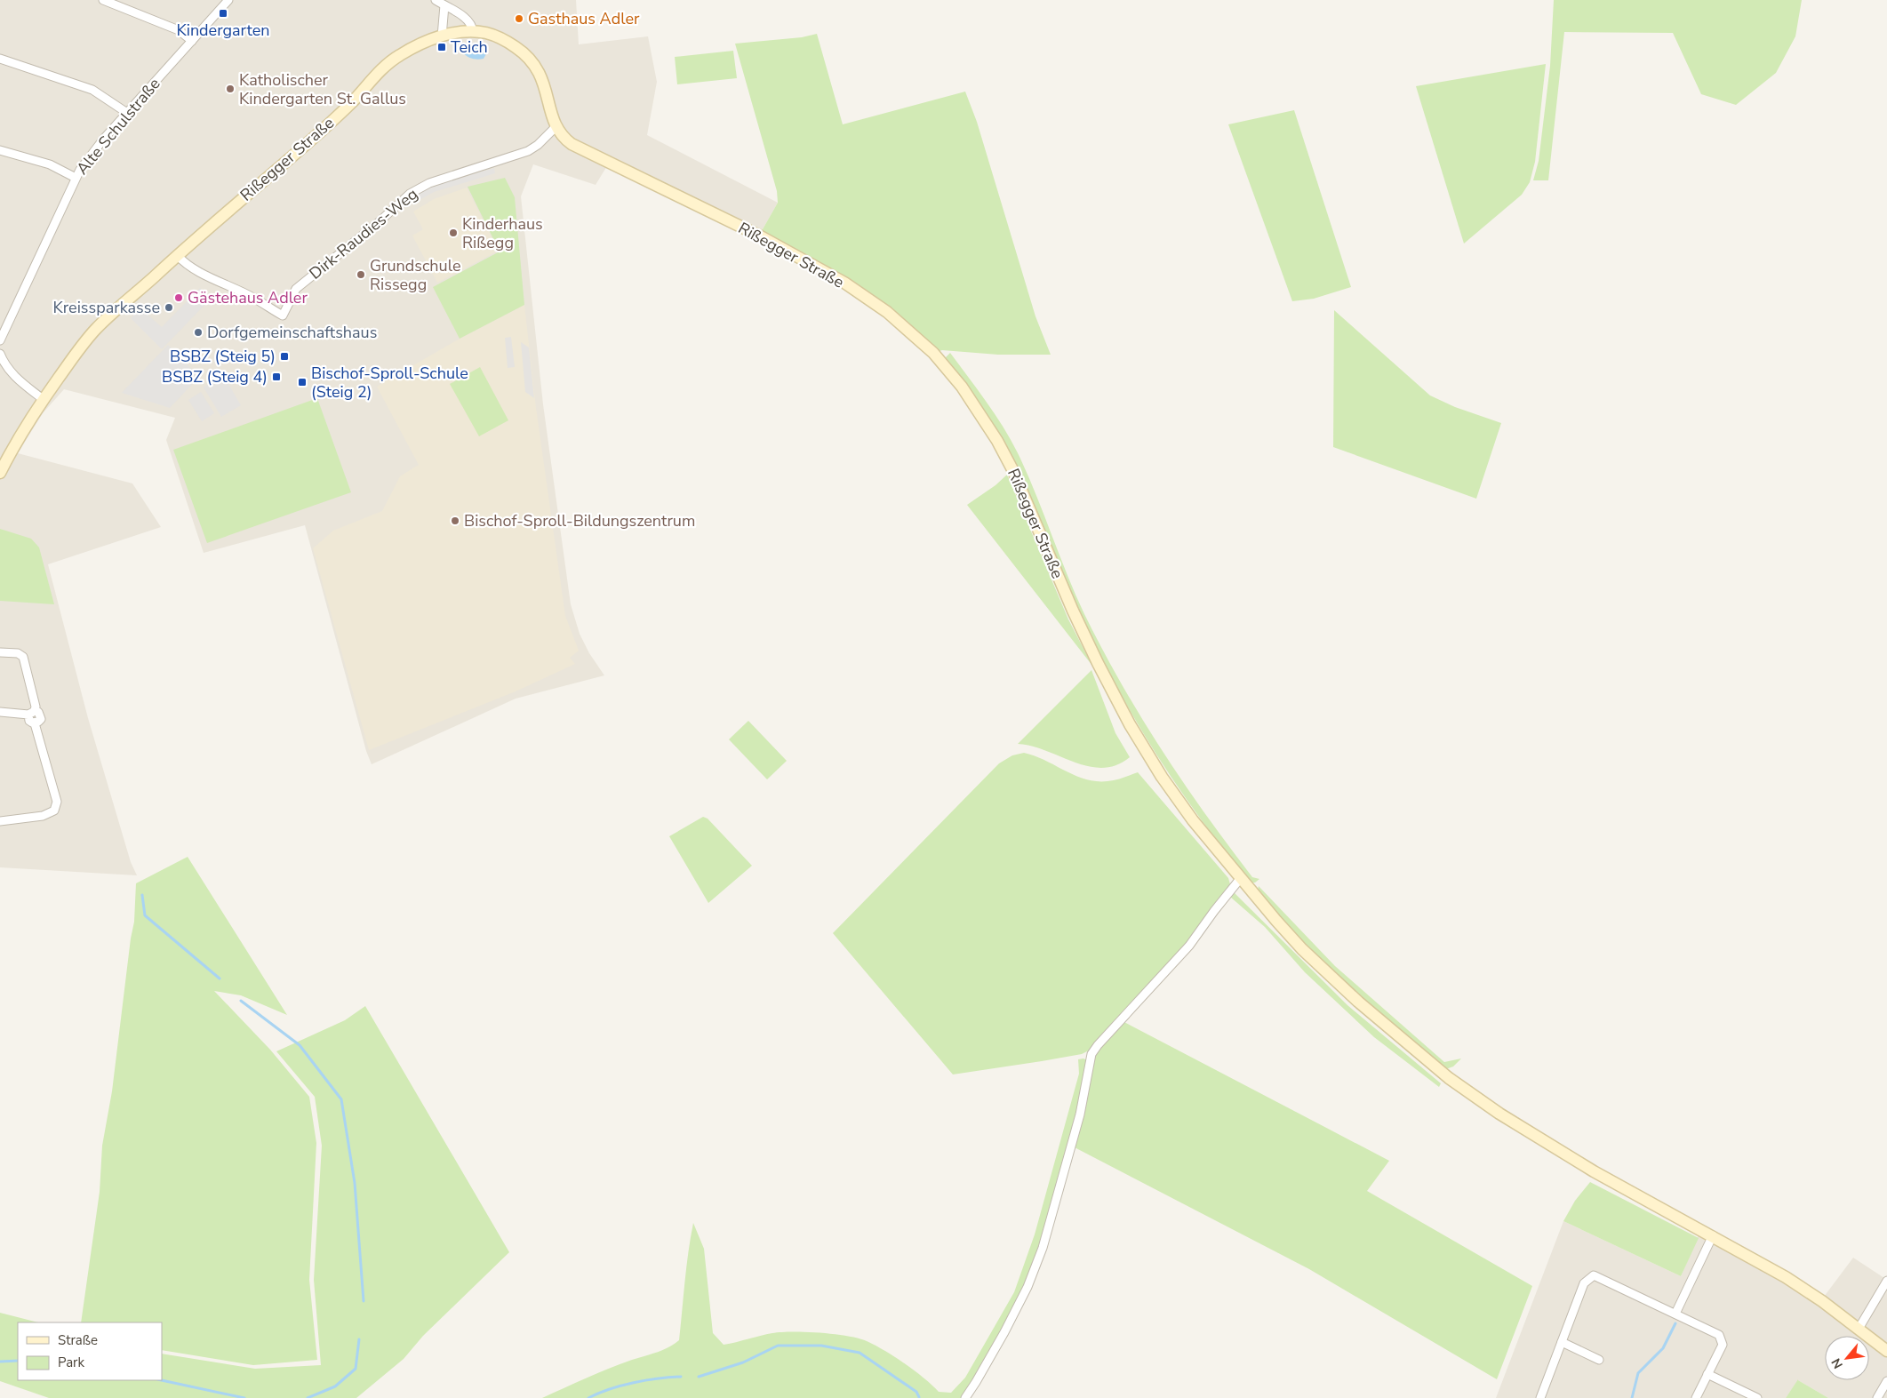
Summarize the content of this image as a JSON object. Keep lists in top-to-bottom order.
{
  "streets": {
    "street": ["Alte Schulstraße", "Rißegger Straße", "Dirk-Raudies-Weg"]
  },
  "crossings": [
    ["Rißegger Straße", "Dirk-Raudies-Weg"]
  ],
  "places": {
    "transit": [
      "Kindergarten",
      "Teich",
      "BSBZ (Steig 5)",
      "BSBZ (Steig 4)",
      "Bischof-Sproll-Schule (Steig 2)"
    ],
    "other": [
      "Gasthaus Adler",
      "Katholischer Kindergarten St. Gallus",
      "Kinderhaus Rißegg",
      "Grundschule Rissegg",
      "Gästehaus Adler",
      "Kreissparkasse",
      "Dorfgemeinschaftshaus",
      "Bischof-Sproll-Bildungszentrum"
    ]
  },
  "legend": ["Straße", "Park"],
  "north": "bottom left"
}
